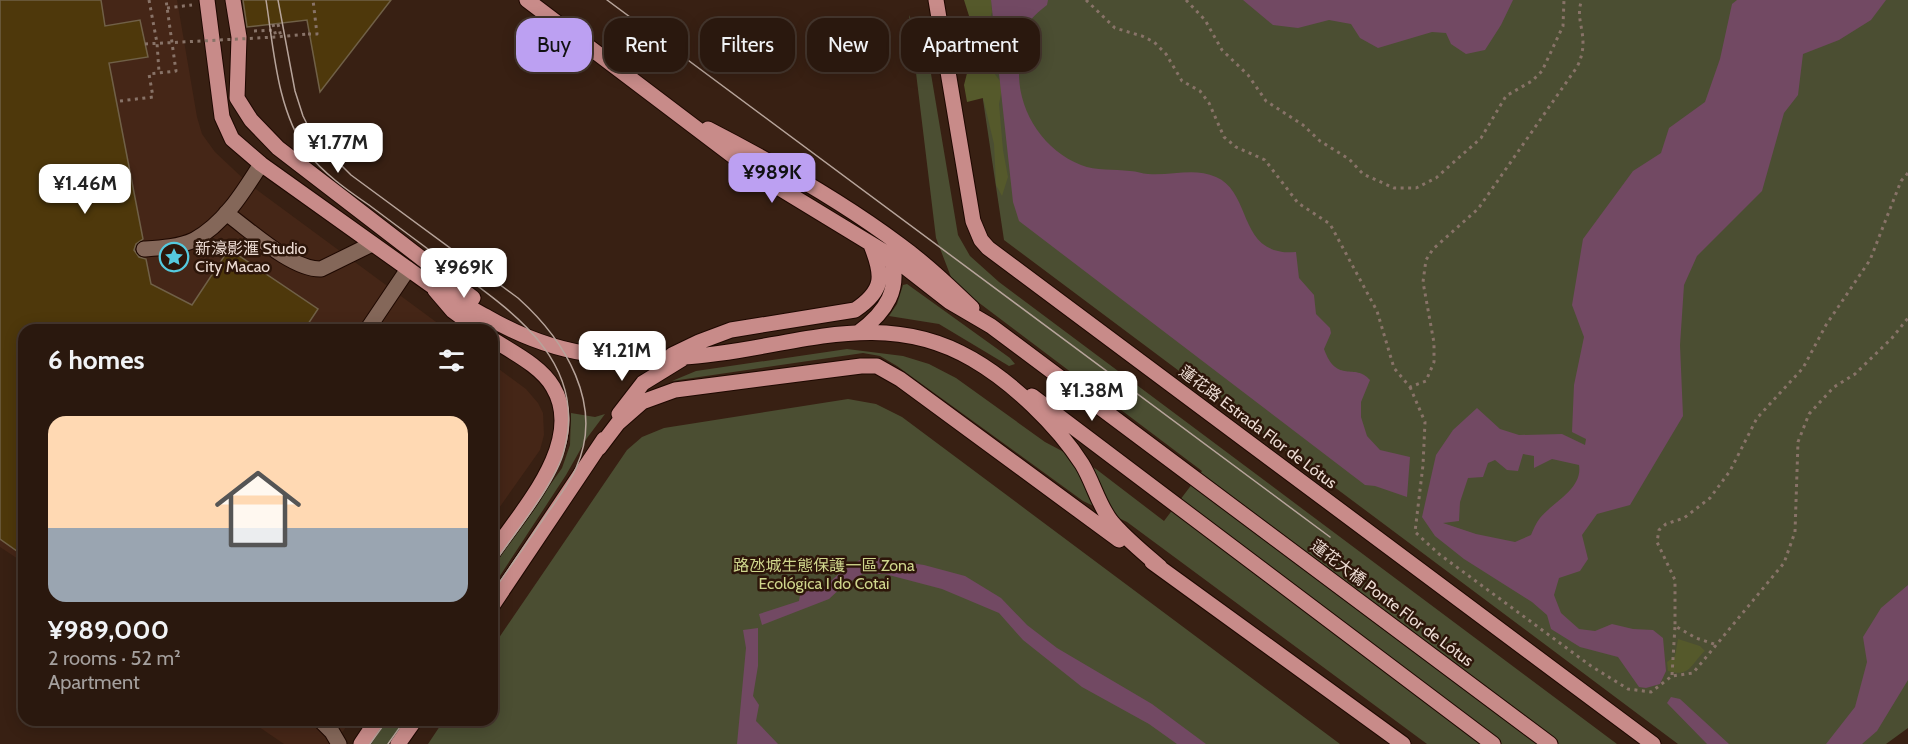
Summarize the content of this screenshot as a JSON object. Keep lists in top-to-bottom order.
{
  "streets": {
    "main road": ["蓮花路 Estrada Flor de Lótus", "蓮花大橋 Ponte Flor de Lótus"]
  },
  "parks": ["路氹城生態保護一區 Zona Ecológica I do Cotai"],
  "places": {
    "place": ["新濠影滙 Studio City Macao"]
  },
  "page": {
    "chip": [
      "Buy",
      "Rent",
      "Filters",
      "New",
      "Apartment"
    ],
    "price": [
      "¥1.77M",
      "¥989K",
      "¥1.46M",
      "¥969K",
      "¥1.21M",
      "¥1.38M"
    ],
    "heading": "6 homes",
    "list": [
      {
        "name": "¥989,000",
        "note": "2 rooms · 52 m² · Apartment"
      }
    ]
  }
}
